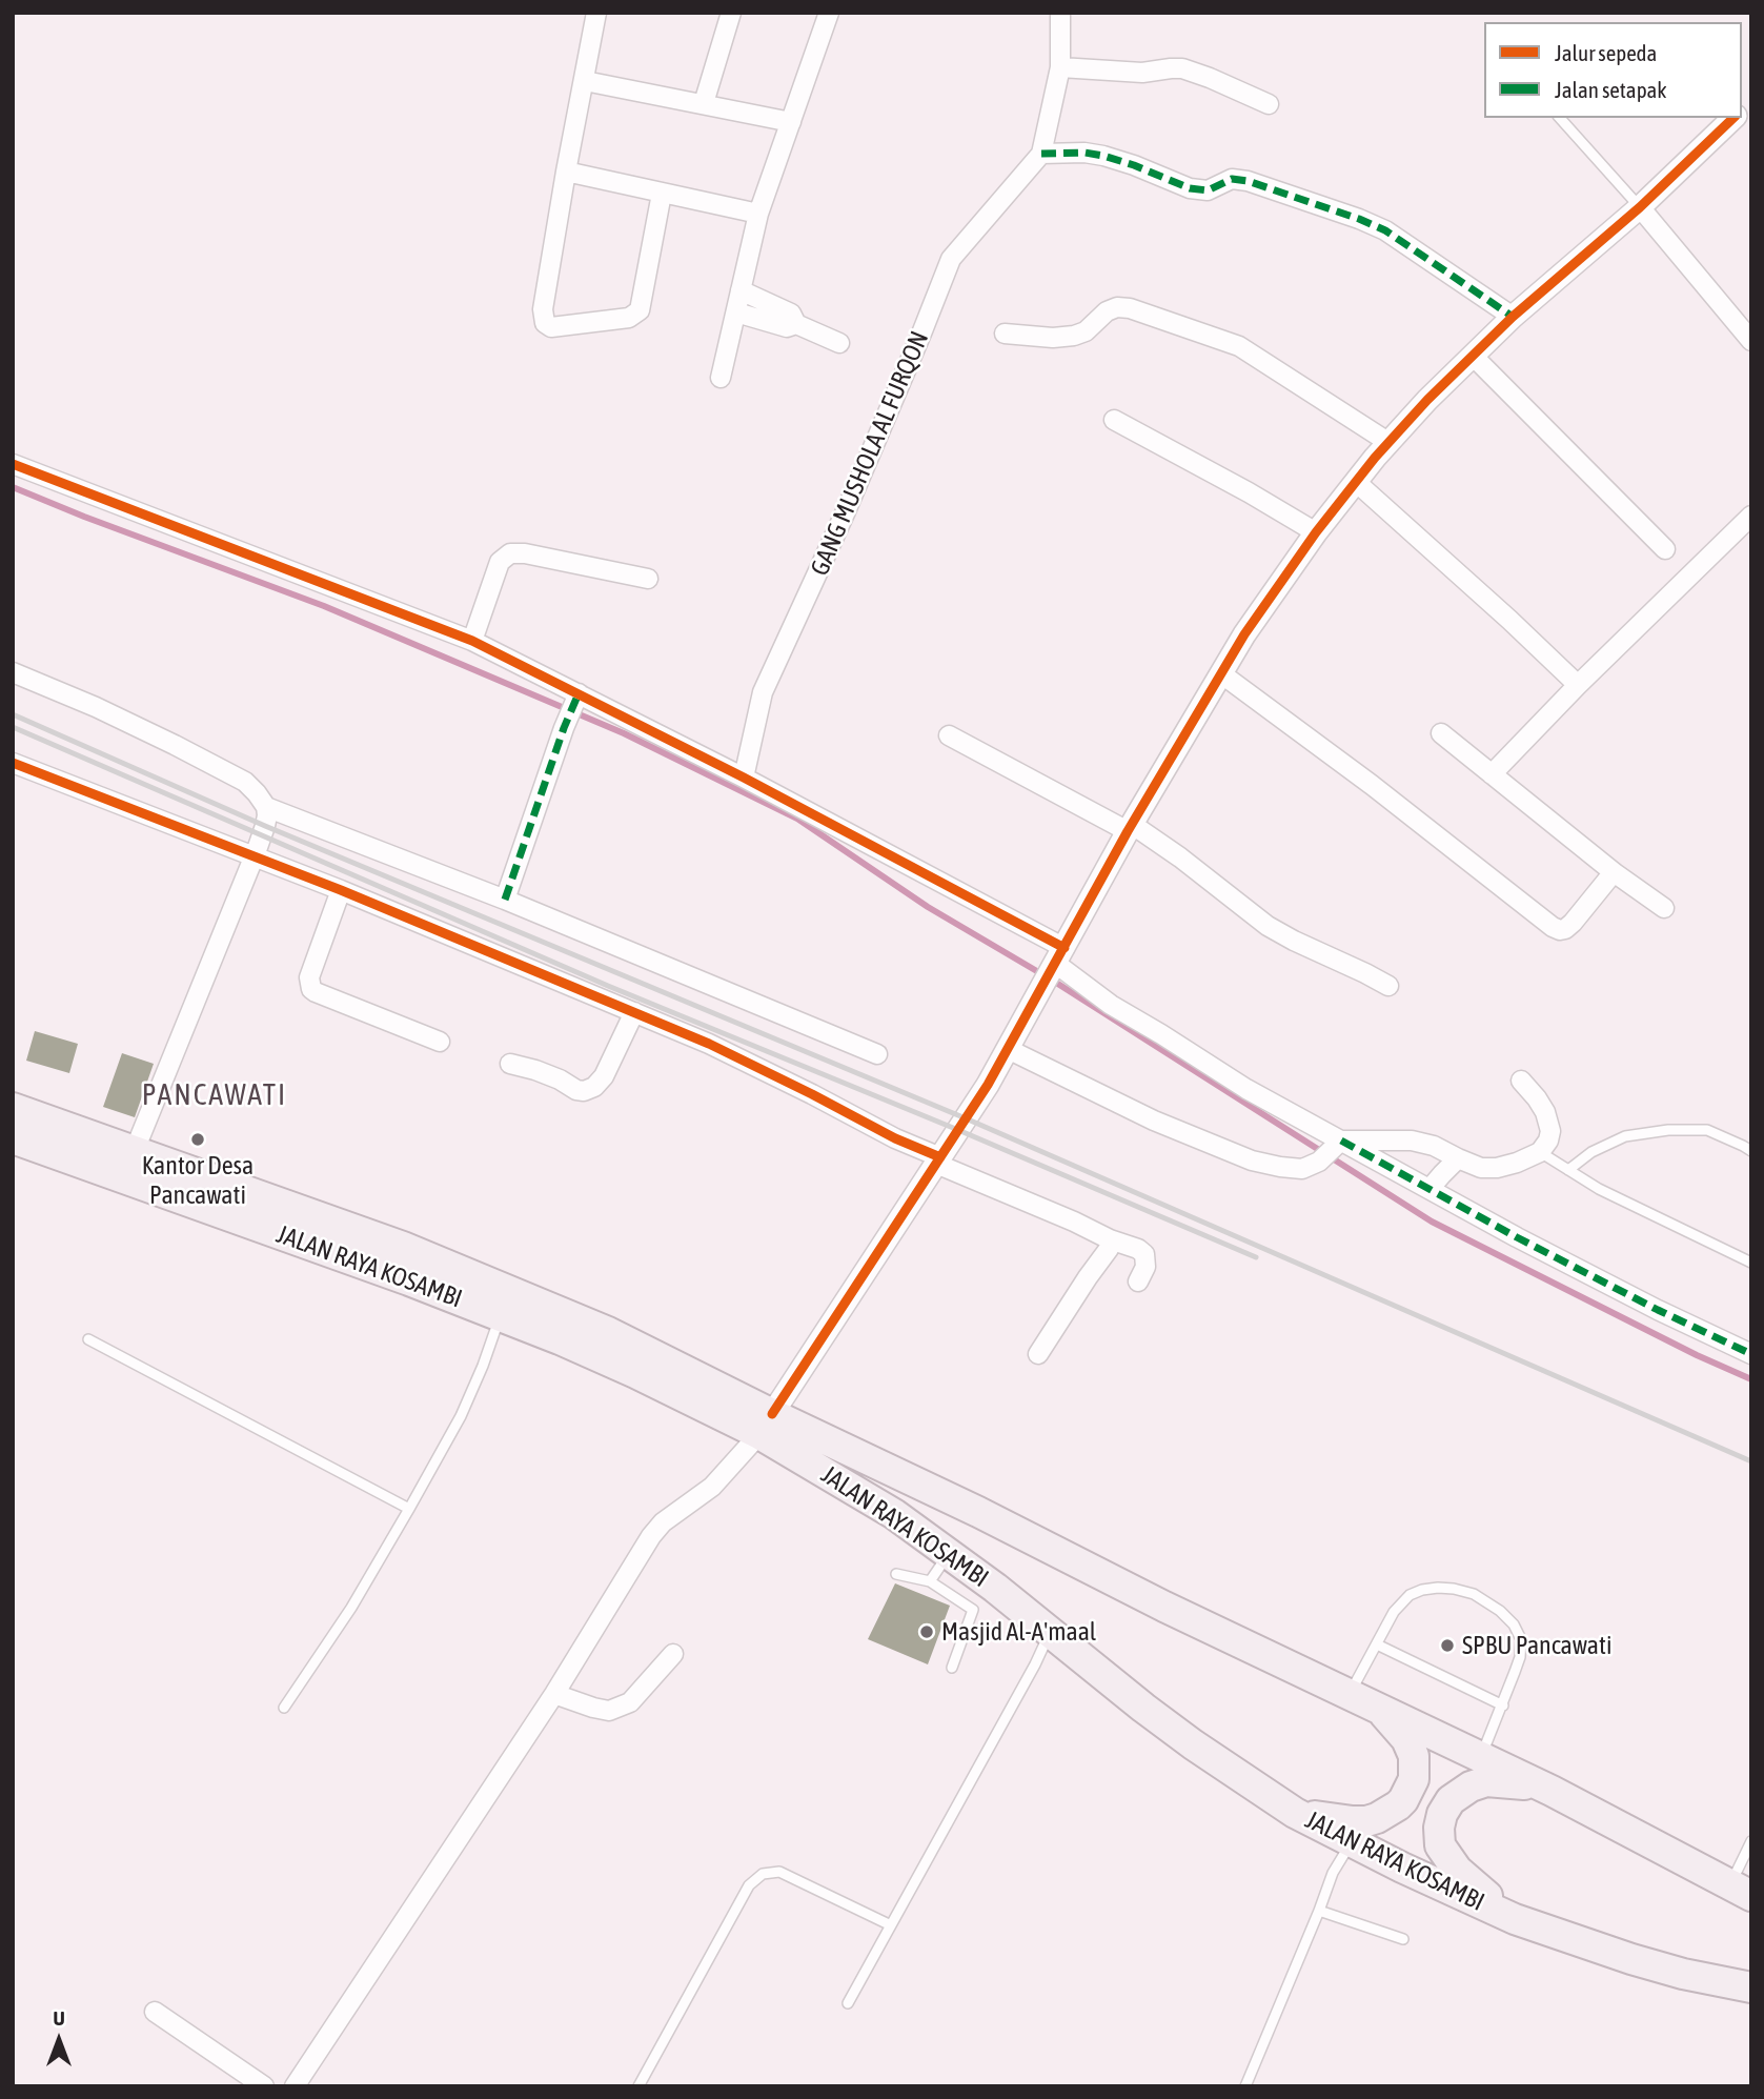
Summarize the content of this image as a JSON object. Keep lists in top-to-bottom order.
{
  "streets": {
    "highway": ["JALAN RAYA KOSAMBI"],
    "street": ["GANG MUSHOLA AL FURQON"]
  },
  "districts": ["PANCAWATI"],
  "places": ["Kantor Desa Pancawati", "Masjid Al-A'maal", "SPBU Pancawati"],
  "legend": ["Jalur sepeda", "Jalan setapak"],
  "north": "top"
}
